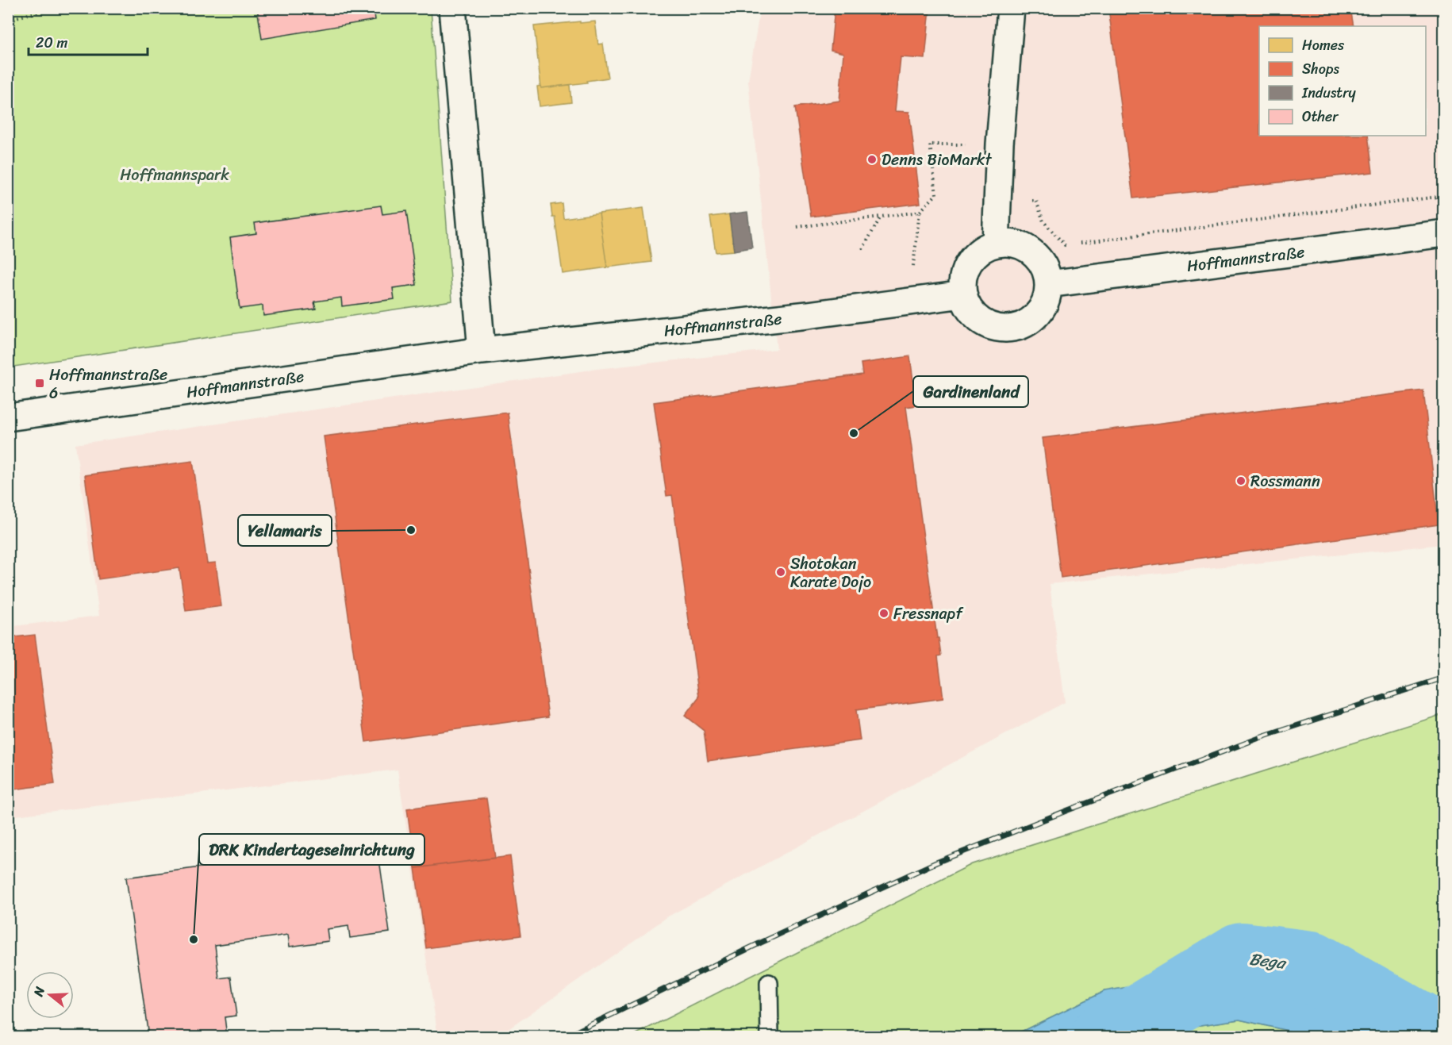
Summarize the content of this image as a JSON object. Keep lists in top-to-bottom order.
{
  "streets": {
    "street": ["Hoffmannstraße"]
  },
  "water": ["Bega"],
  "parks": ["Hoffmannspark"],
  "places": {
    "other": [
      "Denns BioMarkt",
      "Gardinenland",
      "Rossmann",
      "Yellamaris",
      "Shotokan Karate Dojo",
      "Fressnapf",
      "DRK Kindertageseinrichtung"
    ],
    "transit": ["Hoffmannstraße 6"]
  },
  "legend": [
    "Homes",
    "Shops",
    "Industry",
    "Other"
  ],
  "scale_bar": "20 m",
  "north": "left"
}
